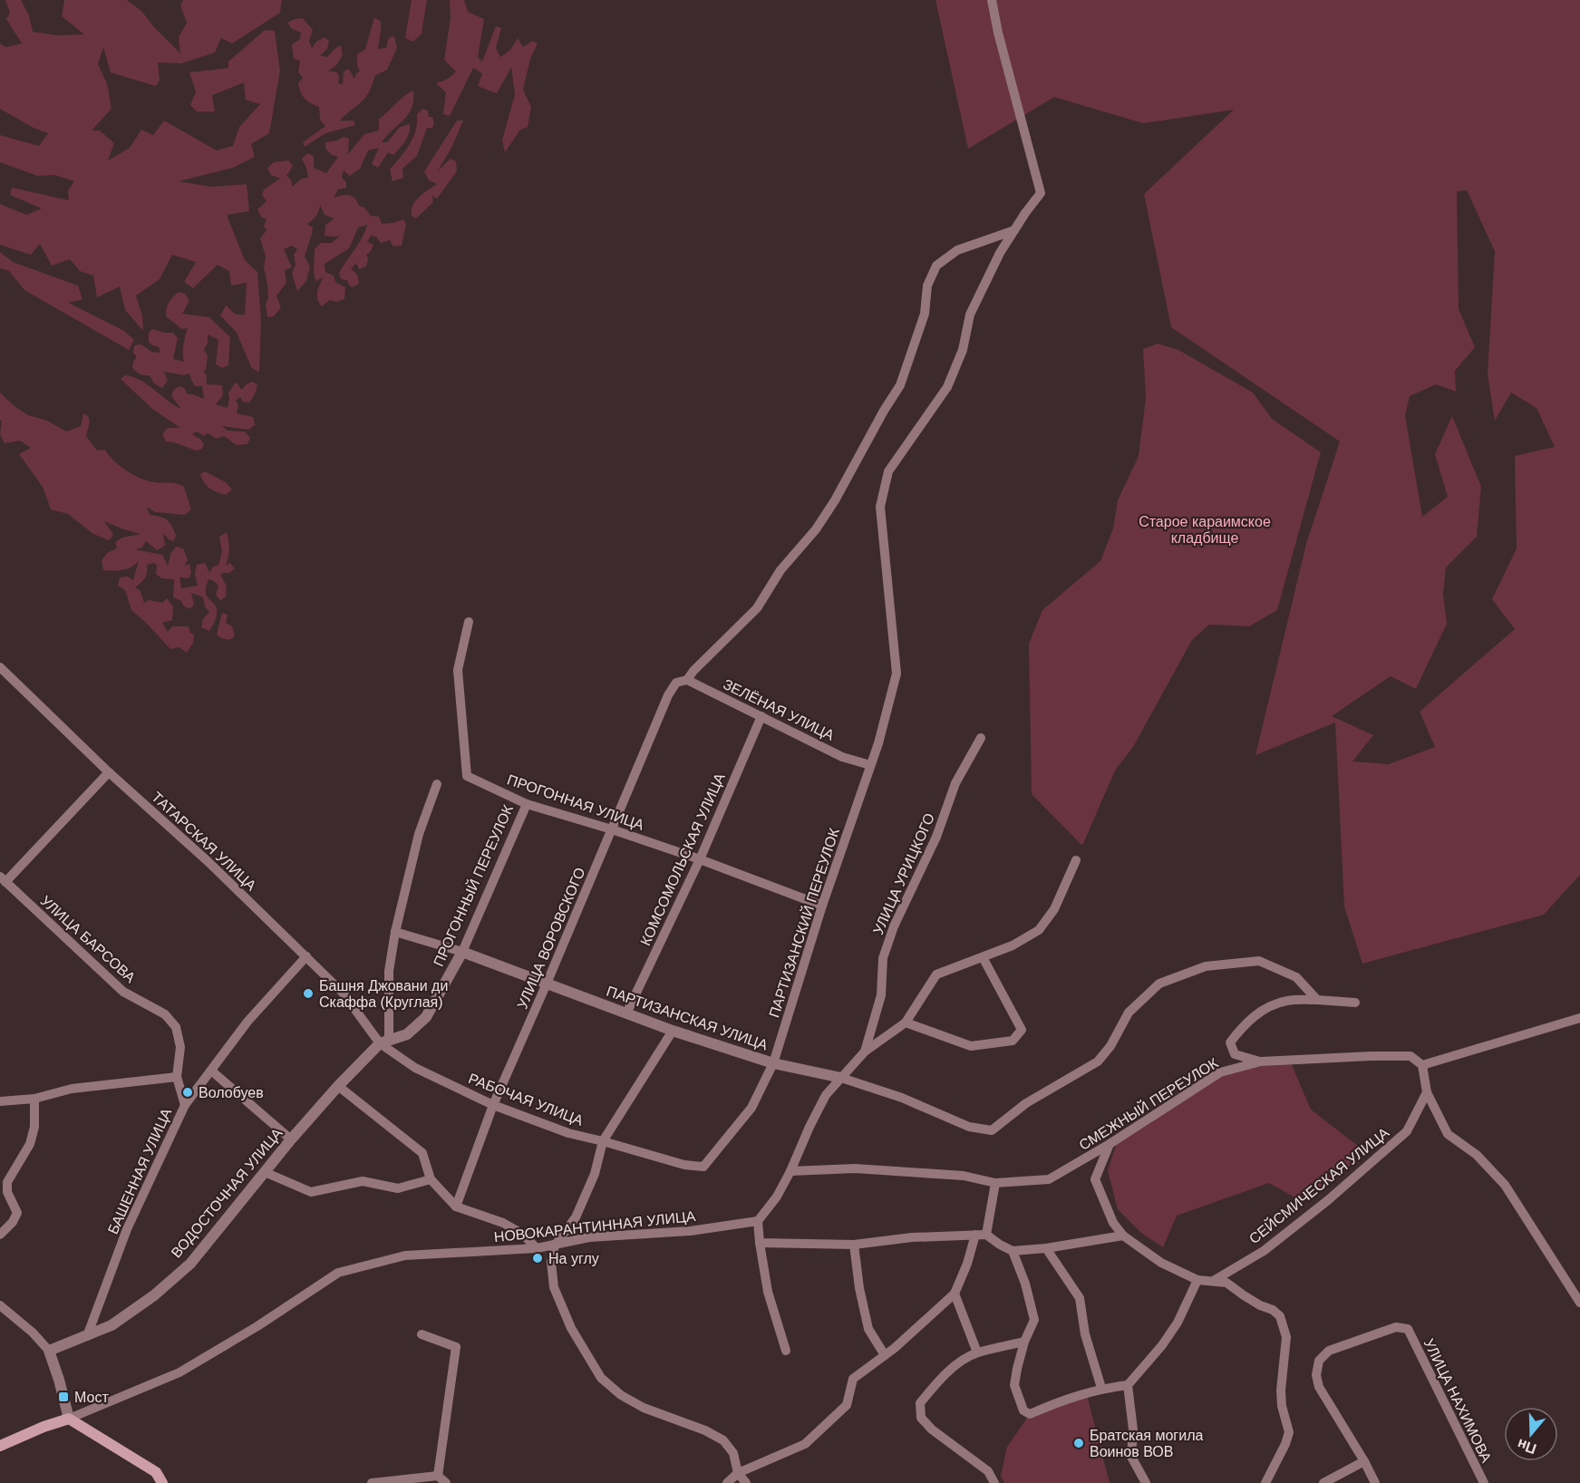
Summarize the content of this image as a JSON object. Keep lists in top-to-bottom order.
{
  "streets": {
    "street": [
      "ЗЕЛЁНАЯ УЛИЦА",
      "ПРОГОННАЯ УЛИЦА",
      "ТАТАРСКАЯ УЛИЦА",
      "КОМСОМОЛЬСКАЯ УЛИЦА",
      "УЛИЦА УРИЦКОГО",
      "ПРОГОННЫЙ ПЕРЕУЛОК",
      "ПАРТИЗАНСКИЙ ПЕРЕУЛОК",
      "УЛИЦА ВОРОВСКОГО",
      "УЛИЦА БАРСОВА",
      "ПАРТИЗАНСКАЯ УЛИЦА",
      "РАБОЧАЯ УЛИЦА",
      "СМЕЖНЫЙ ПЕРЕУЛОК",
      "БАШЕННАЯ УЛИЦА",
      "СЕЙСМИЧЕСКАЯ УЛИЦА",
      "ВОДОСТОЧНАЯ УЛИЦА",
      "НОВОКАРАНТИННАЯ УЛИЦА",
      "УЛИЦА НАХИМОВА"
    ]
  },
  "crossings": [
    ["ЗЕЛЁНАЯ УЛИЦА", "КОМСОМОЛЬСКАЯ УЛИЦА"],
    ["ЗЕЛЁНАЯ УЛИЦА", "ПАРТИЗАНСКИЙ ПЕРЕУЛОК"],
    ["ЗЕЛЁНАЯ УЛИЦА", "УЛИЦА ВОРОВСКОГО"],
    ["ПРОГОННАЯ УЛИЦА", "КОМСОМОЛЬСКАЯ УЛИЦА"],
    ["ПРОГОННАЯ УЛИЦА", "ПРОГОННЫЙ ПЕРЕУЛОК"],
    ["ПРОГОННАЯ УЛИЦА", "ПАРТИЗАНСКИЙ ПЕРЕУЛОК"],
    ["ПРОГОННАЯ УЛИЦА", "УЛИЦА ВОРОВСКОГО"],
    ["ТАТАРСКАЯ УЛИЦА", "ПРОГОННЫЙ ПЕРЕУЛОК"],
    ["ТАТАРСКАЯ УЛИЦА", "РАБОЧАЯ УЛИЦА"],
    ["ТАТАРСКАЯ УЛИЦА", "БАШЕННАЯ УЛИЦА"],
    ["ТАТАРСКАЯ УЛИЦА", "ВОДОСТОЧНАЯ УЛИЦА"],
    ["КОМСОМОЛЬСКАЯ УЛИЦА", "ПАРТИЗАНСКАЯ УЛИЦА"],
    ["УЛИЦА УРИЦКОГО", "ПАРТИЗАНСКАЯ УЛИЦА"],
    ["УЛИЦА УРИЦКОГО", "СМЕЖНЫЙ ПЕРЕУЛОК"],
    ["УЛИЦА УРИЦКОГО", "НОВОКАРАНТИННАЯ УЛИЦА"],
    ["ПРОГОННЫЙ ПЕРЕУЛОК", "ПАРТИЗАНСКАЯ УЛИЦА"],
    ["ПРОГОННЫЙ ПЕРЕУЛОК", "РАБОЧАЯ УЛИЦА"],
    ["ПРОГОННЫЙ ПЕРЕУЛОК", "ВОДОСТОЧНАЯ УЛИЦА"],
    ["ПАРТИЗАНСКИЙ ПЕРЕУЛОК", "ПАРТИЗАНСКАЯ УЛИЦА"],
    ["ПАРТИЗАНСКИЙ ПЕРЕУЛОК", "РАБОЧАЯ УЛИЦА"],
    ["УЛИЦА ВОРОВСКОГО", "ПАРТИЗАНСКАЯ УЛИЦА"],
    ["УЛИЦА ВОРОВСКОГО", "РАБОЧАЯ УЛИЦА"],
    ["УЛИЦА БАРСОВА", "БАШЕННАЯ УЛИЦА"],
    ["РАБОЧАЯ УЛИЦА", "ВОДОСТОЧНАЯ УЛИЦА"],
    ["БАШЕННАЯ УЛИЦА", "ВОДОСТОЧНАЯ УЛИЦА"]
  ],
  "parks": ["Старое караимское кладбище"],
  "places": {
    "other": [
      "Башня Джовани ди Скаффа (Круглая)",
      "Волобуев",
      "На углу",
      "Братская могила Воинов ВОВ"
    ],
    "transit": ["Мост"]
  },
  "north": "bottom"
}
